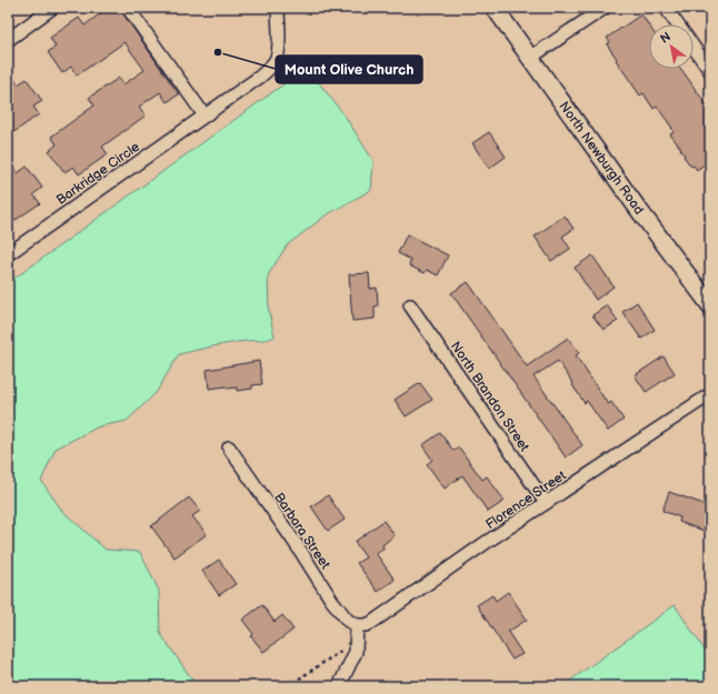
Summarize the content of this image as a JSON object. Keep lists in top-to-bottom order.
{
  "streets": {
    "main road": ["North Newburgh Road"],
    "street": [
      "Barkridge Circle",
      "North Brandon Street",
      "Florence Street",
      "Barbara Street"
    ]
  },
  "crossings": [
    ["North Brandon Street", "Florence Street"],
    ["Florence Street", "Barbara Street"]
  ],
  "places": ["Mount Olive Church"],
  "north": "top left"
}
